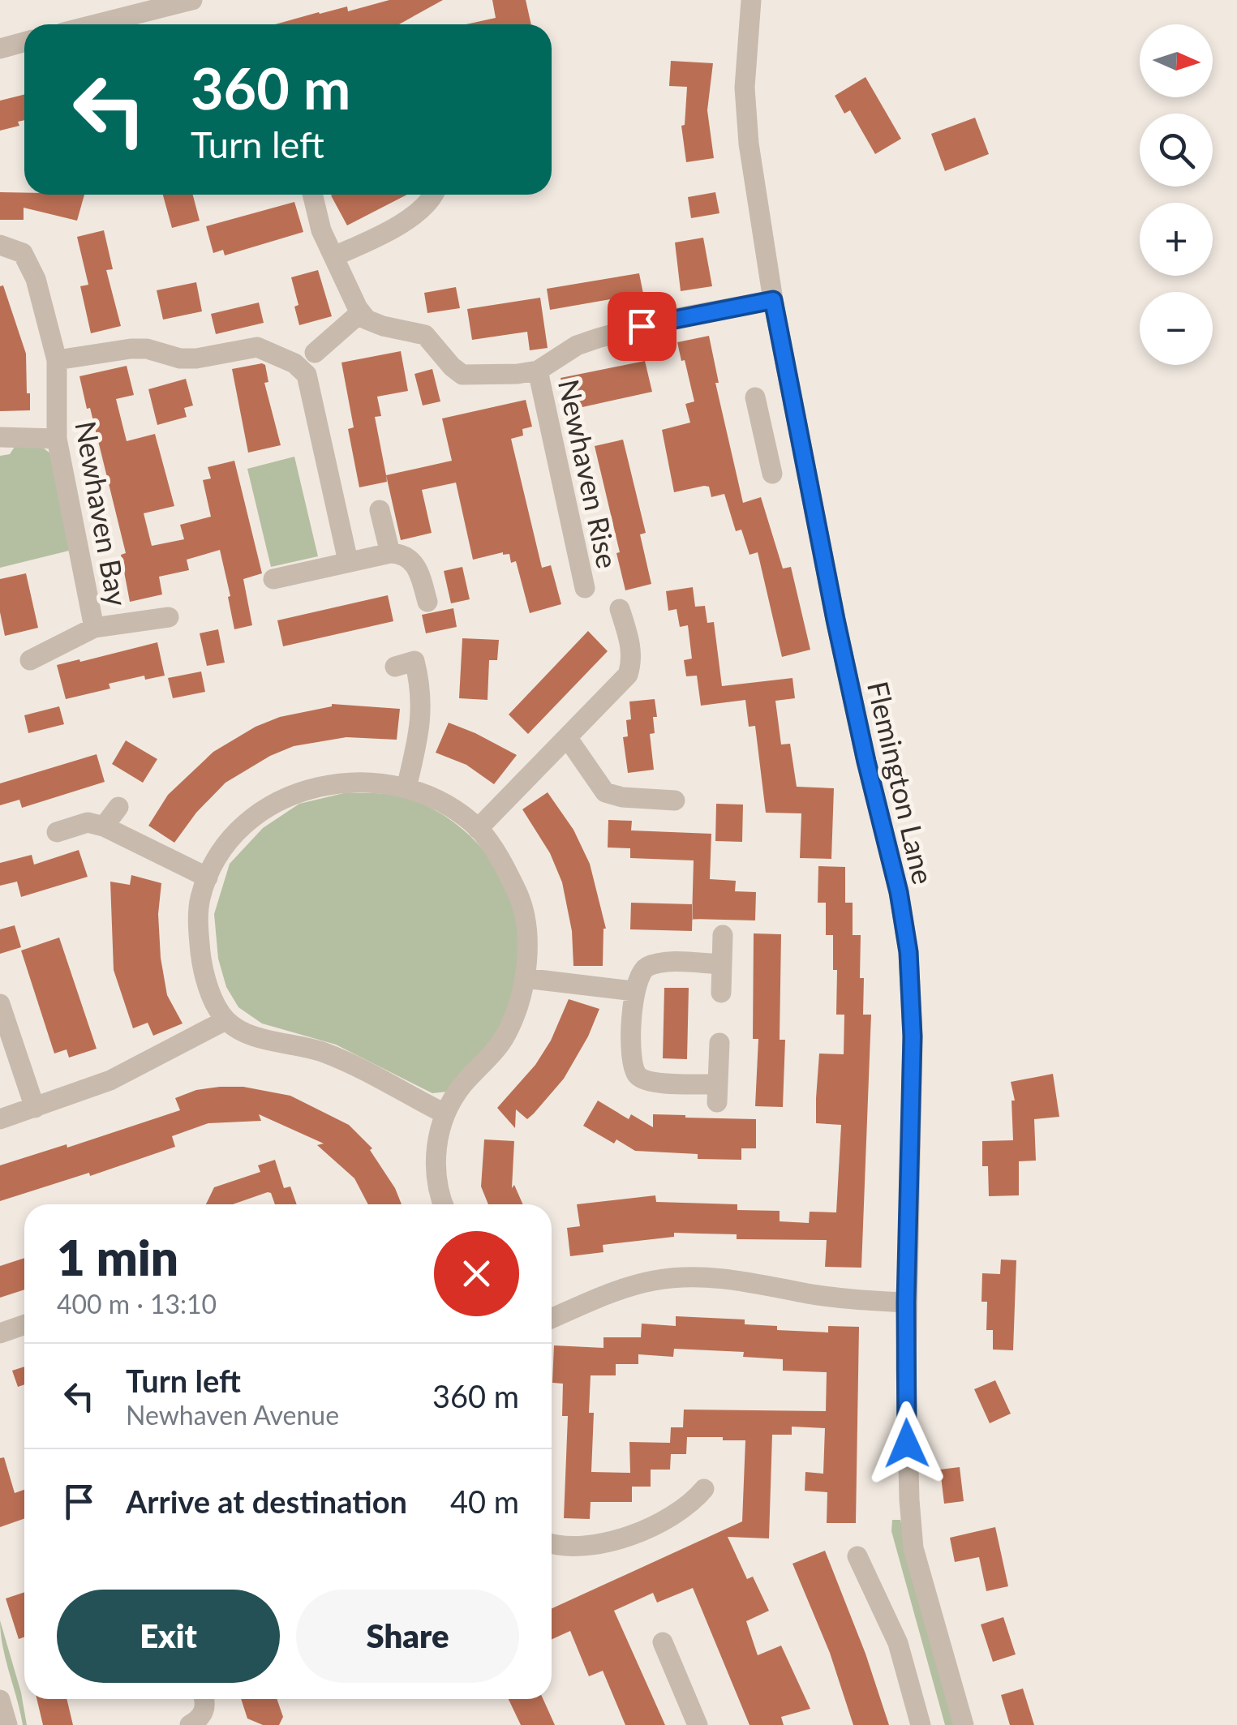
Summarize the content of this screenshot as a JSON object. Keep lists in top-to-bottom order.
{
  "streets": {
    "street": ["Newhaven Rise", "Newhaven Bay", "Flemington Lane"]
  },
  "north": "right",
  "page": {
    "map_buttons": ["+", "−"],
    "turn": ["360 m", "Turn left"],
    "heading": ["1 min", "400 m · 13:10"],
    "list": [
      {
        "name": "Turn left",
        "note": "Newhaven Avenue",
        "value": "360 m"
      },
      {
        "name": "Arrive at destination",
        "value": "40 m"
      }
    ],
    "buttons": ["Exit", "Share"]
  }
}
